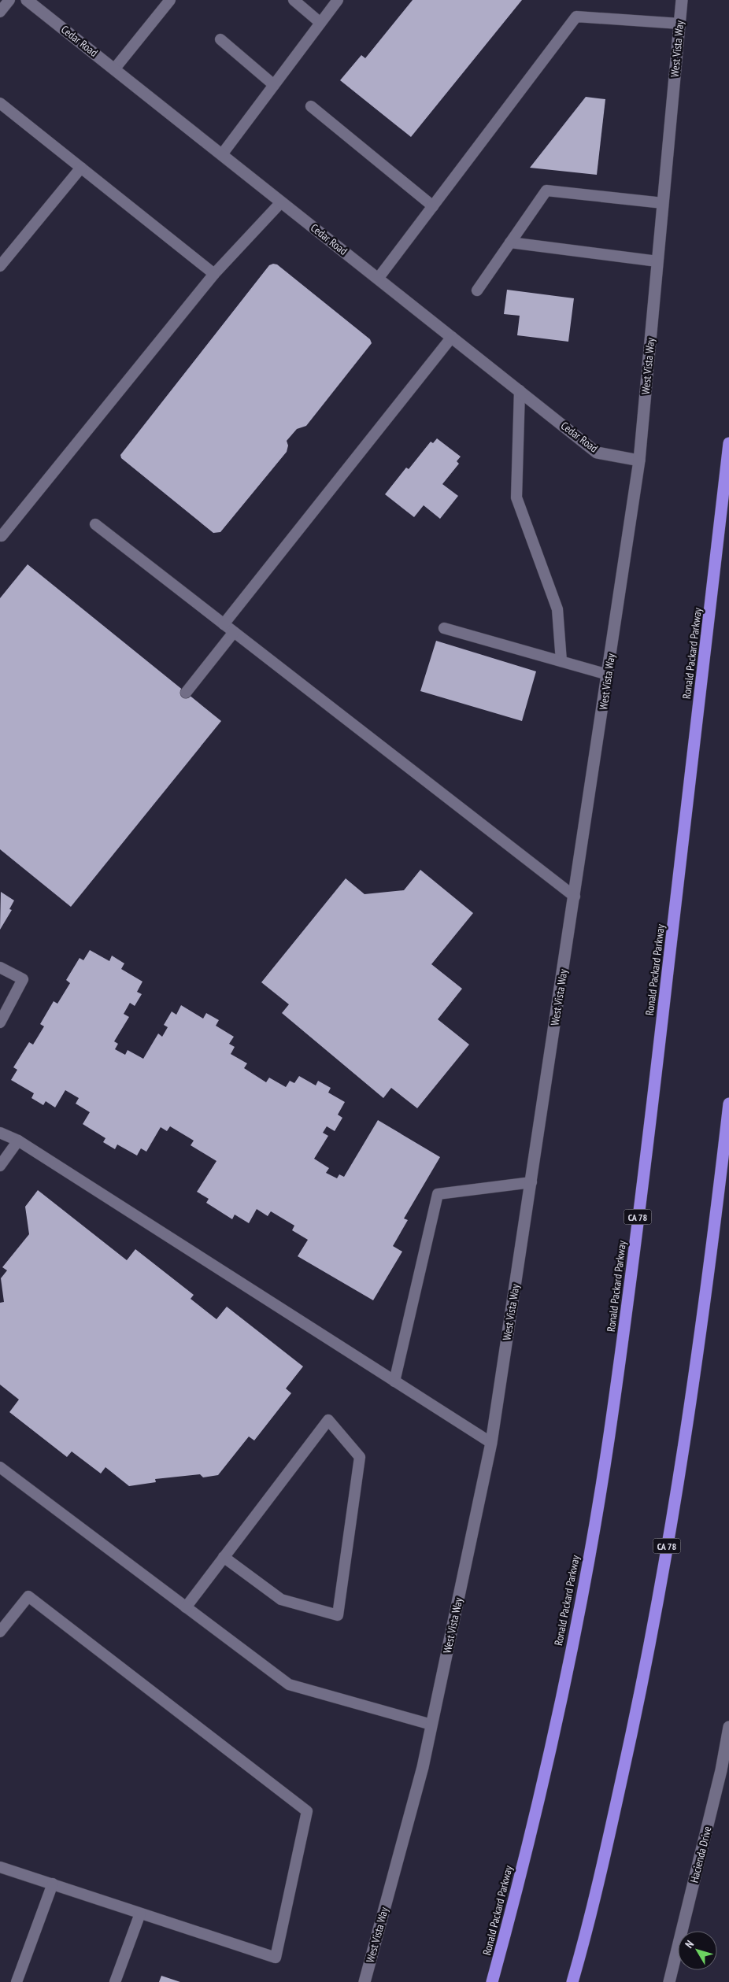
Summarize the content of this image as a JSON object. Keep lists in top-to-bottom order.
{
  "streets": {
    "highway": ["Ronald Packard Parkway", "CA 78"],
    "main road": ["Cedar Road", "West Vista Way", "Hacienda Drive"]
  },
  "crossings": [
    ["Cedar Road", "West Vista Way"]
  ],
  "north": "top left"
}
